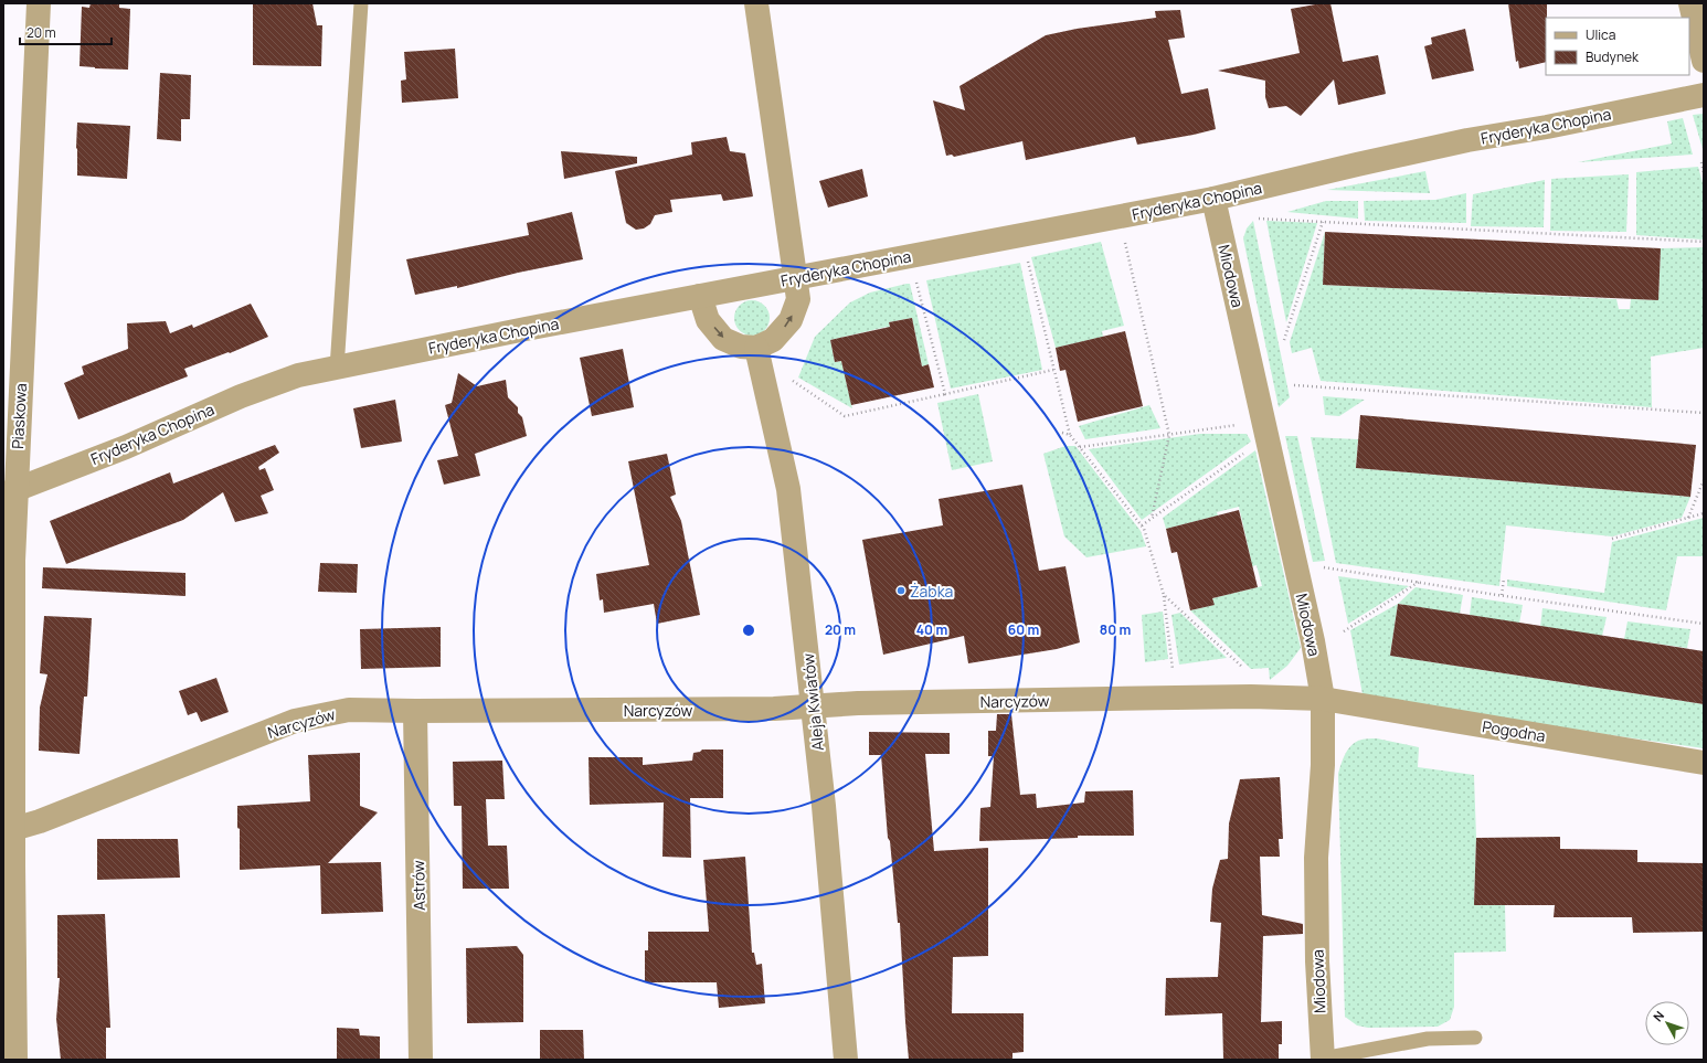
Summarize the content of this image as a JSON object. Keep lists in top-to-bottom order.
{
  "streets": {
    "street": [
      "Fryderyka Chopina",
      "Miodowa",
      "Piaskowa",
      "Narcyzów",
      "Aleja Kwiatów",
      "Pogodna",
      "Astrów"
    ]
  },
  "crossings": [
    ["Fryderyka Chopina", "Miodowa"],
    ["Fryderyka Chopina", "Piaskowa"],
    ["Miodowa", "Narcyzów"],
    ["Miodowa", "Pogodna"],
    ["Piaskowa", "Narcyzów"],
    ["Narcyzów", "Aleja Kwiatów"],
    ["Narcyzów", "Pogodna"],
    ["Narcyzów", "Astrów"]
  ],
  "places": ["Żabka"],
  "legend": ["Ulica", "Budynek"],
  "scale_bar": "20 m",
  "north": "top left",
  "rings": [
    "20 m",
    "40 m",
    "60 m",
    "80 m"
  ]
}
